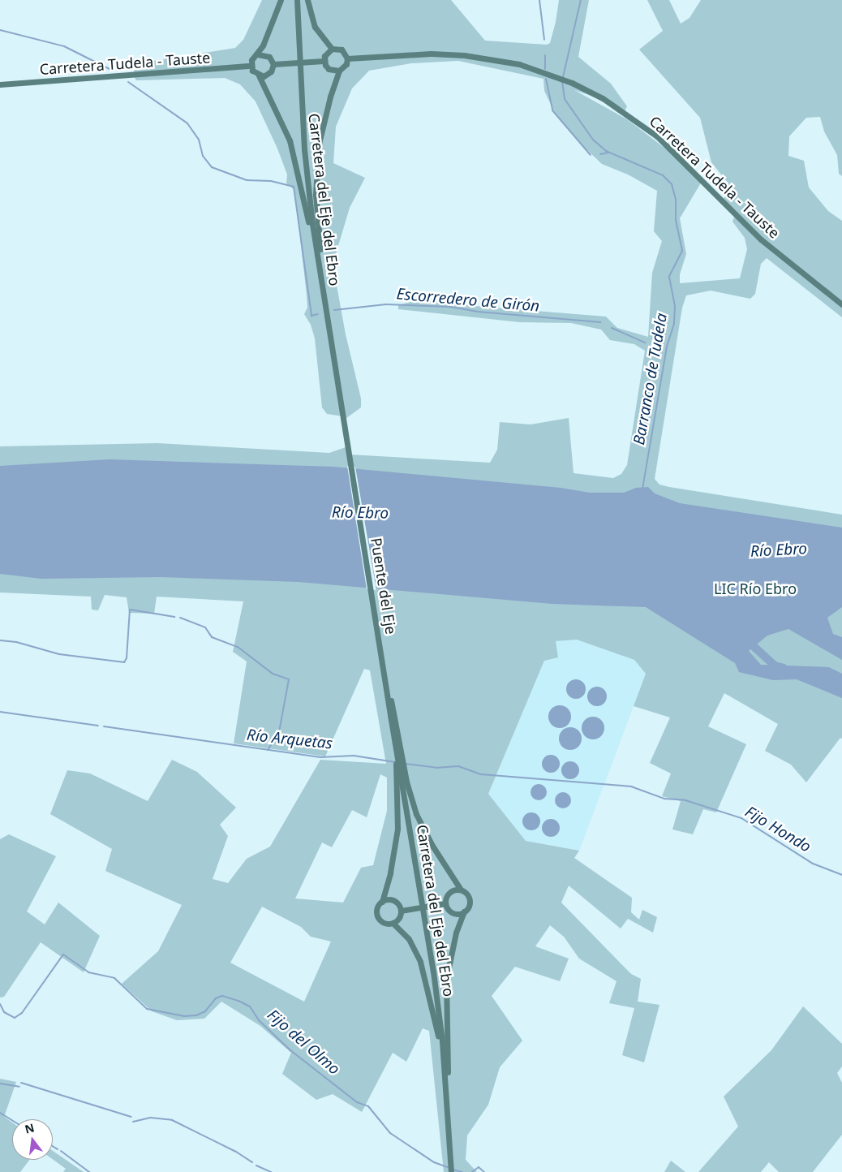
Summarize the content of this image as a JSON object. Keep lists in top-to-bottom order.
{
  "streets": {
    "main road": ["Carretera Tudela - Tauste", "Carretera del Eje del Ebro", "Puente del Eje"]
  },
  "crossings": [
    ["Carretera del Eje del Ebro", "Puente del Eje"]
  ],
  "water": [
    "Escorredero de Girón",
    "Barranco de Tudela",
    "Río Ebro",
    "Río Arquetas",
    "Fijo Hondo",
    "Fijo del Olmo"
  ],
  "parks": ["LIC Río Ebro"],
  "north": "top"
}
